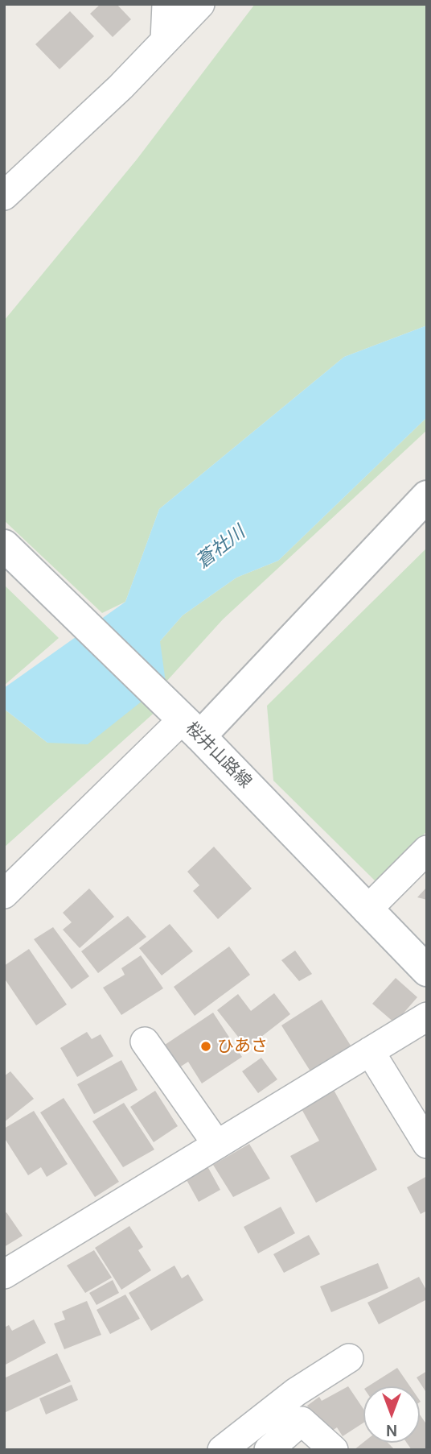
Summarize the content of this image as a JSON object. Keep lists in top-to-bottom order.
{
  "streets": {
    "main road": ["桜井山路線"]
  },
  "water": ["蒼社川"],
  "places": ["ひあさ"],
  "north": "bottom"
}
